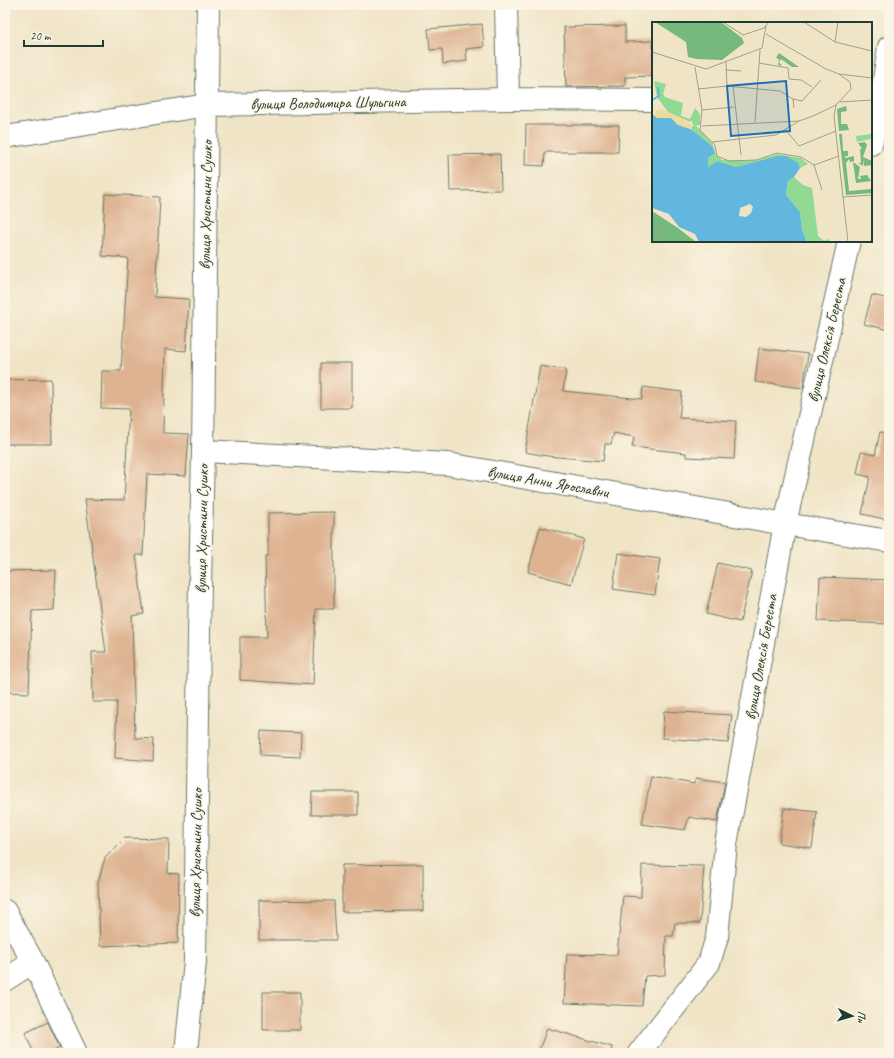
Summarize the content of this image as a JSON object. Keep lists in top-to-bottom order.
{
  "streets": {
    "street": [
      "вулиця Володимира Шульгина",
      "вулиця Христини Сушко",
      "вулиця Олексія Береста",
      "вулиця Анни Ярославни"
    ]
  },
  "crossings": [
    ["вулиця Володимира Шульгина", "вулиця Христини Сушко"],
    ["вулиця Христини Сушко", "вулиця Анни Ярославни"],
    ["вулиця Олексія Береста", "вулиця Анни Ярославни"]
  ],
  "scale_bar": "20 m",
  "north": "right"
}
